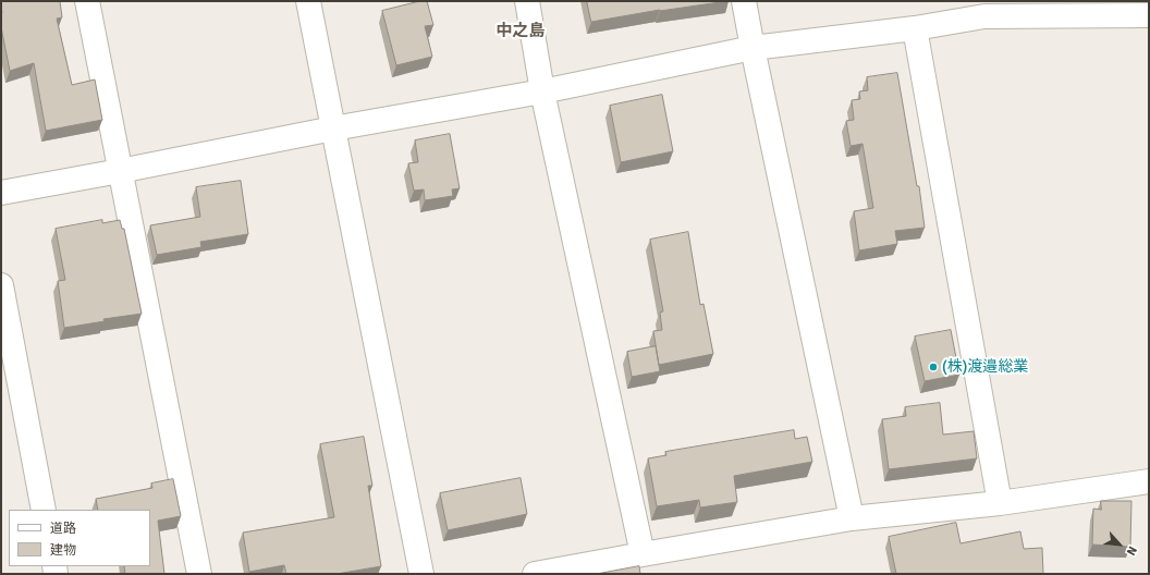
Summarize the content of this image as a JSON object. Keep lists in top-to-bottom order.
{
  "districts": ["中之島"],
  "places": ["(株)渡邉総業"],
  "legend": ["道路", "建物"],
  "north": "bottom right"
}
